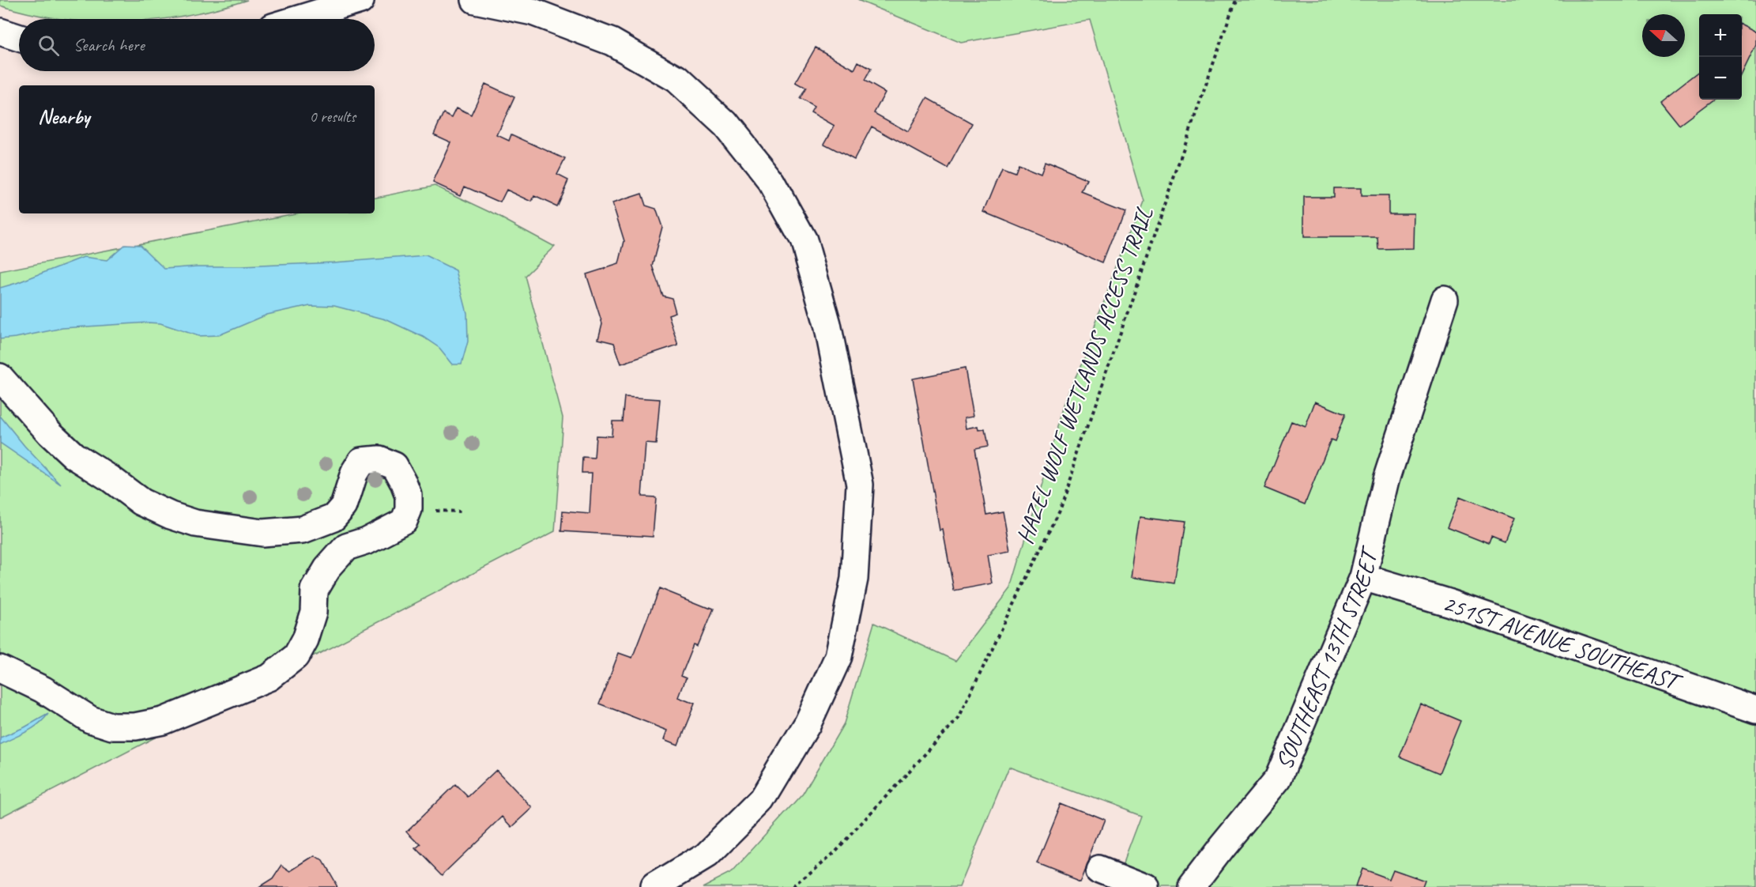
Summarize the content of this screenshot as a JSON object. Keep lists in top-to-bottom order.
{
  "streets": {
    "street": ["251ST AVENUE SOUTHEAST", "SOUTHEAST 13TH STREET"],
    "path": ["HAZEL WOLF WETLANDS ACCESS TRAIL"]
  },
  "crossings": [
    ["251ST AVENUE SOUTHEAST", "SOUTHEAST 13TH STREET"]
  ],
  "north": "left",
  "page": {
    "map_buttons": ["+", "−"],
    "search": "Search here",
    "heading": ["Nearby", "0 results"]
  }
}
